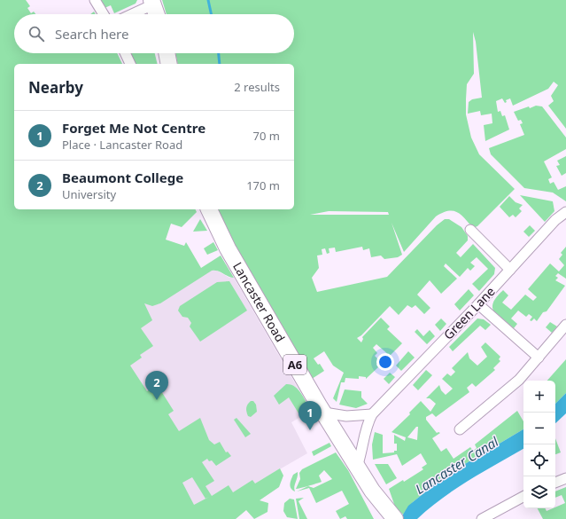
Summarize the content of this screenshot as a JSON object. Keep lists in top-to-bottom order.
{
  "streets": {
    "main road": ["Lancaster Road", "A6"],
    "street": ["Green Lane"]
  },
  "crossings": [
    ["Lancaster Road", "Green Lane"],
    ["Lancaster Road", "A6"],
    ["Green Lane", "A6"]
  ],
  "water": ["Lancaster Canal"],
  "page": {
    "search": "Search here",
    "heading": ["Nearby", "2 results"],
    "list": [
      {
        "mark": "1",
        "name": "Forget Me Not Centre",
        "note": "Place · Lancaster Road",
        "value": "70 m"
      },
      {
        "mark": "2",
        "name": "Beaumont College",
        "note": "University",
        "value": "170 m"
      }
    ],
    "pins": ["2", "1"],
    "map_buttons": ["+", "−"]
  }
}
